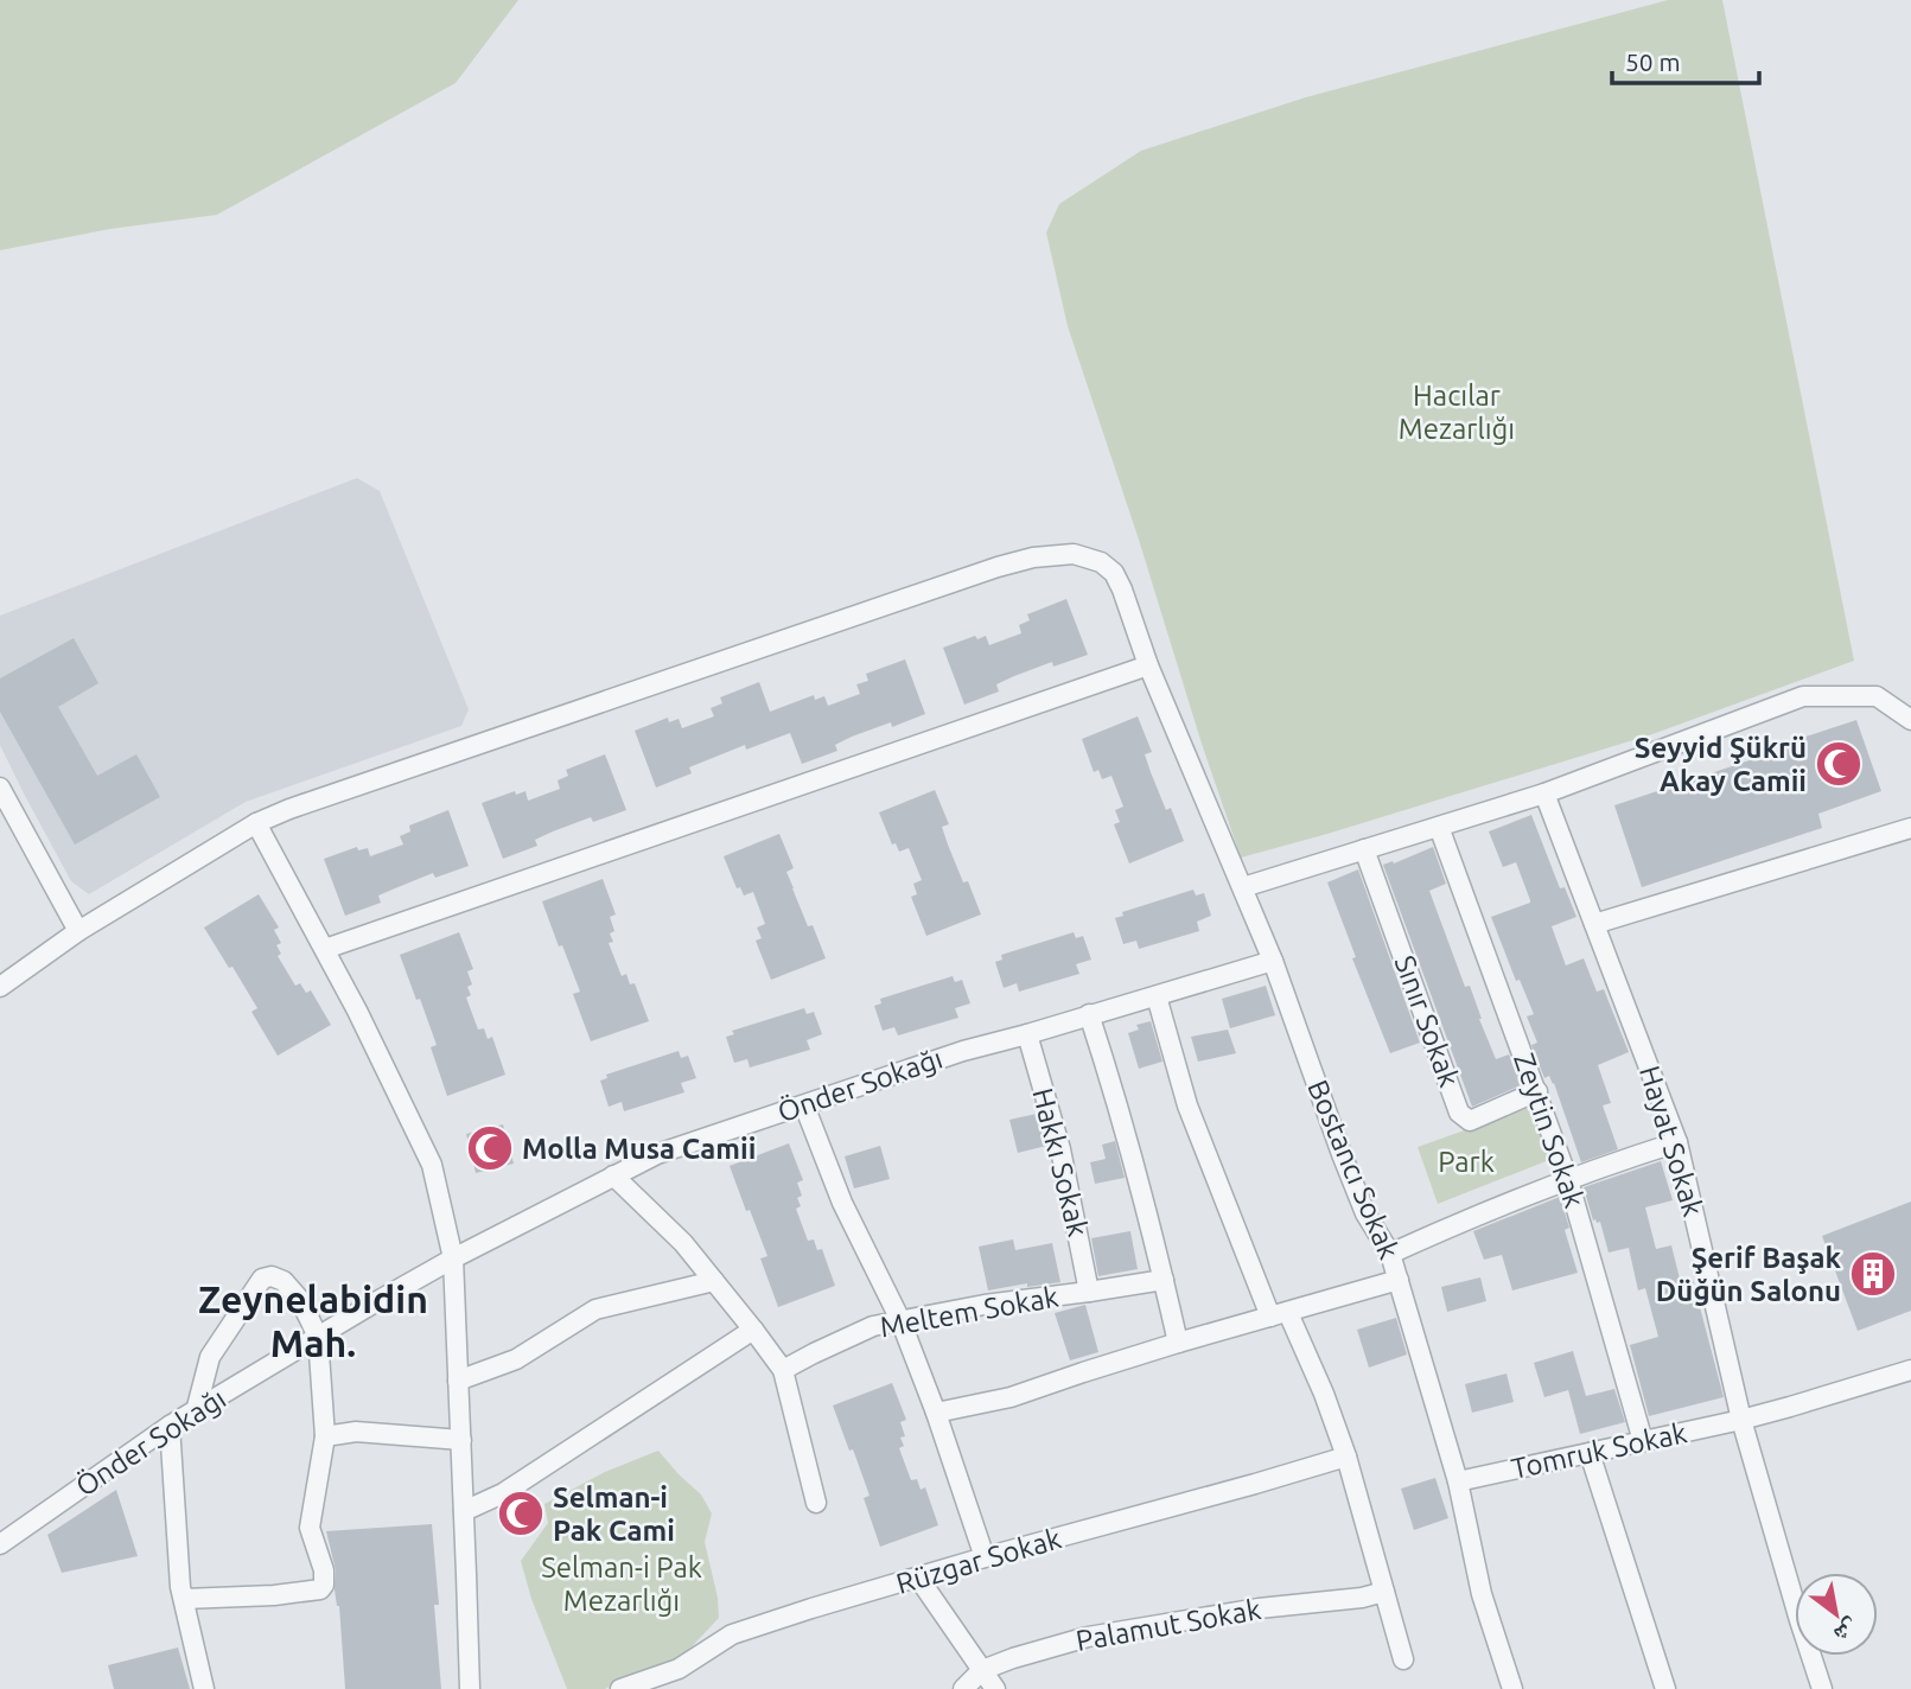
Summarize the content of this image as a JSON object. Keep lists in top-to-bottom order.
{
  "streets": {
    "street": [
      "Sınır Sokak",
      "Önder Sokağı",
      "Zeytin Sokak",
      "Hayat Sokak",
      "Hakkı Sokak",
      "Bostancı Sokak",
      "Meltem Sokak",
      "Tomruk Sokak",
      "Rüzgar Sokak",
      "Palamut Sokak"
    ]
  },
  "crossings": [
    ["Sınır Sokak", "Zeytin Sokak"],
    ["Önder Sokağı", "Hakkı Sokak"],
    ["Önder Sokağı", "Bostancı Sokak"],
    ["Zeytin Sokak", "Tomruk Sokak"],
    ["Hayat Sokak", "Tomruk Sokak"],
    ["Hakkı Sokak", "Meltem Sokak"],
    ["Bostancı Sokak", "Tomruk Sokak"]
  ],
  "districts": ["Zeynelabidin Mah."],
  "parks": ["Hacılar Mezarlığı", "Park", "Selman-i Pak Mezarlığı"],
  "places": {
    "mosque": ["Seyyid Şükrü Akay Camii", "Molla Musa Camii", "Selman-i Pak Cami"],
    "building": ["Şerif Başak Düğün Salonu"]
  },
  "scale_bar": "50 m",
  "north": "bottom right"
}
